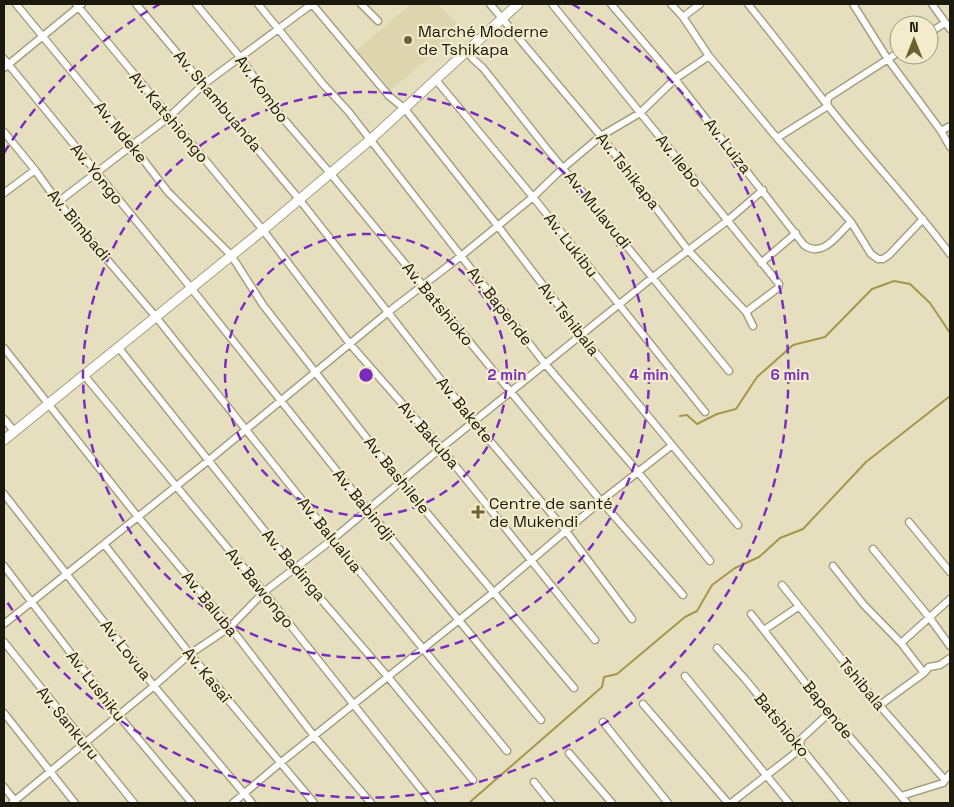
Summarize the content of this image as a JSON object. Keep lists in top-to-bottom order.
{
  "streets": {
    "street": [
      "Av. Kombo",
      "Av. Shambuanda",
      "Av. Katshiongo",
      "Av. Ndeke",
      "Av. Luiza",
      "Av. Ilebo",
      "Av. Tshikapa",
      "Av. Yongo",
      "Av. Mulavudi",
      "Av. Bimbadi",
      "Av. Lukibu",
      "Av. Batshioko",
      "Av. Bapende",
      "Av. Tshibala",
      "Av. Bakete",
      "Av. Bakuba",
      "Av. Bashilele",
      "Av. Babindji",
      "Av. Balualua",
      "Av. Badinga",
      "Av. Bawongo",
      "Av. Baluba",
      "Av. Lovua",
      "Av. Kasaï",
      "Tshibala",
      "Av. Lushiku",
      "Bapende",
      "Av. Sankuru",
      "Batshioko"
    ]
  },
  "crossings": [
    ["Av. Kombo", "Av. Batshioko"],
    ["Av. Shambuanda", "Av. Bakete"],
    ["Av. Katshiongo", "Av. Bakuba"],
    ["Av. Ndeke", "Av. Bashilele"],
    ["Av. Ilebo", "Av. Tshikapa"],
    ["Av. Yongo", "Av. Babindji"],
    ["Av. Bimbadi", "Av. Balualua"]
  ],
  "places": {
    "other": ["Marché Moderne de Tshikapa"],
    "health": ["Centre de santé de Mukendi"]
  },
  "north": "top",
  "rings": ["2 min", "4 min", "6 min"]
}
